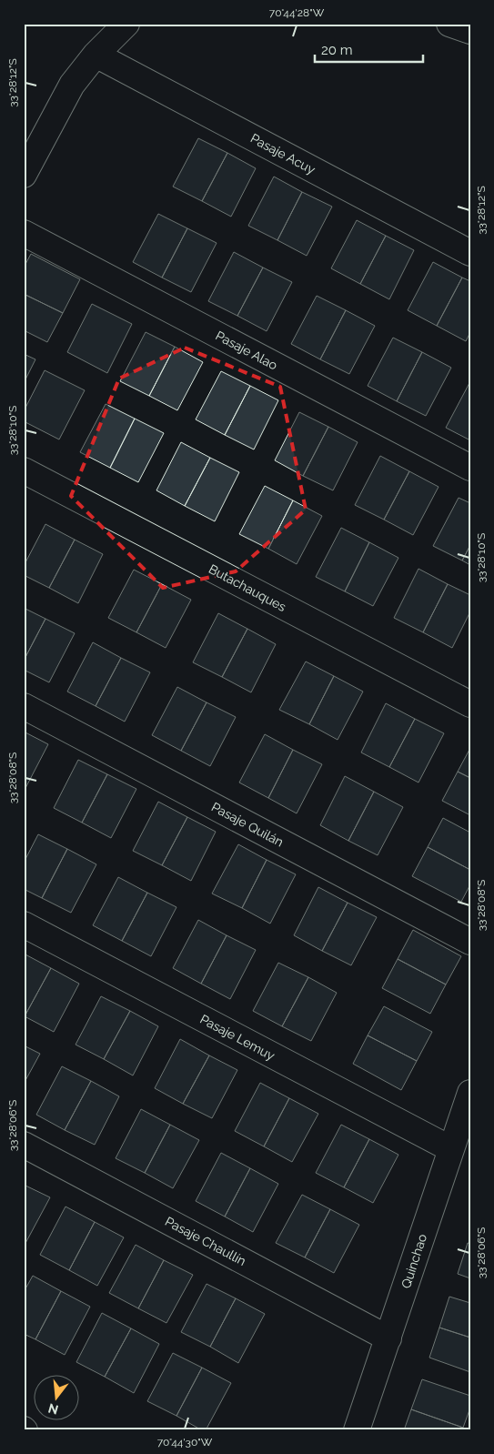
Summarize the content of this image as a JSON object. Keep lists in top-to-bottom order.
{
  "streets": {
    "street": [
      "Pasaje Acuy",
      "Pasaje Alao",
      "Butachauques",
      "Pasaje Quilán",
      "Pasaje Lemuy",
      "Pasaje Chaullín",
      "Quinchao"
    ]
  },
  "crossings": [
    ["Pasaje Lemuy", "Quinchao"],
    ["Pasaje Chaullín", "Quinchao"]
  ],
  "scale_bar": "20 m",
  "north": "bottom",
  "coordinates": [
    "70°44'28\"W",
    "33°28'12\"S",
    "33°28'10\"S",
    "33°28'08\"S",
    "33°28'06\"S",
    "70°44'30\"W"
  ]
}
